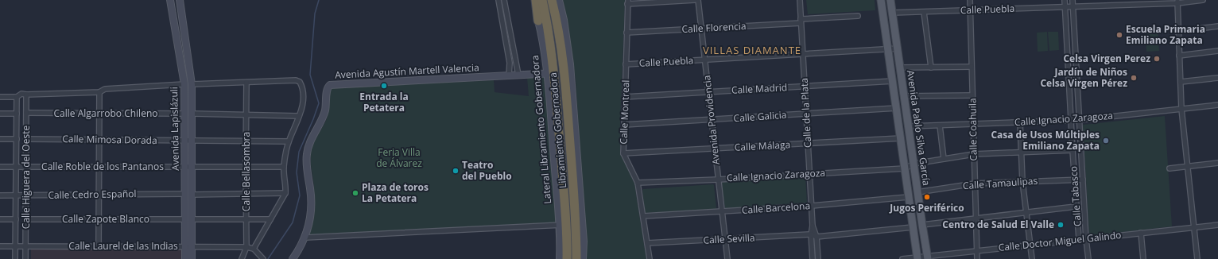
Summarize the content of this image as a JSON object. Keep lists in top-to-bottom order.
{
  "streets": {
    "highway": ["Libramiento Gobernadora"],
    "main road": ["Avenida Pablo Silva García"],
    "street": [
      "Calle Puebla",
      "Calle Florencia",
      "Avenida Agustín Martell Valencia",
      "Calle Madrid",
      "Calle Montreal",
      "Calle de la Plata",
      "Calle Algarrobo Chileno",
      "Calle Galicia",
      "Calle Ignacio Zaragoza",
      "Avenida Providencia",
      "Avenida Lapislázuli",
      "Lateral Libramiento Gobernadora",
      "Calle Coahuila",
      "Calle Mimosa Dorada",
      "Calle Málaga",
      "Calle Roble de los Pantanos",
      "Calle Bellasombra",
      "Calle Higuera del Oeste",
      "Calle Tamaulipas",
      "Calle Cedro Español",
      "Calle Tabasco",
      "Calle Barcelona",
      "Calle Zapote Blanco",
      "Calle Sevilla",
      "Calle Doctor Miguel Galindo",
      "Calle Laurel de las Indias"
    ]
  },
  "crossings": [
    ["Calle Puebla", "Calle Montreal"],
    ["Calle Puebla", "Calle de la Plata"],
    ["Calle Puebla", "Avenida Providencia"],
    ["Calle Puebla", "Avenida Pablo Silva García"],
    ["Calle Puebla", "Calle Coahuila"],
    ["Calle Puebla", "Calle Tabasco"],
    ["Calle Florencia", "Calle Montreal"],
    ["Calle Florencia", "Calle de la Plata"],
    ["Calle Florencia", "Avenida Providencia"],
    ["Avenida Agustín Martell Valencia", "Lateral Libramiento Gobernadora"],
    ["Avenida Agustín Martell Valencia", "Libramiento Gobernadora"],
    ["Calle Madrid", "Calle Montreal"],
    ["Calle Madrid", "Calle de la Plata"],
    ["Calle Madrid", "Avenida Providencia"],
    ["Calle Madrid", "Avenida Pablo Silva García"],
    ["Calle Montreal", "Calle Galicia"],
    ["Calle Montreal", "Calle Ignacio Zaragoza"],
    ["Calle Montreal", "Calle Málaga"],
    ["Calle Montreal", "Calle Barcelona"],
    ["Calle Montreal", "Calle Sevilla"],
    ["Calle de la Plata", "Calle Galicia"],
    ["Calle de la Plata", "Calle Ignacio Zaragoza"],
    ["Calle de la Plata", "Calle Málaga"],
    ["Calle de la Plata", "Calle Barcelona"],
    ["Calle de la Plata", "Calle Sevilla"],
    ["Calle Algarrobo Chileno", "Avenida Lapislázuli"],
    ["Calle Algarrobo Chileno", "Calle Higuera del Oeste"],
    ["Calle Galicia", "Avenida Providencia"],
    ["Calle Galicia", "Avenida Pablo Silva García"],
    ["Calle Ignacio Zaragoza", "Avenida Providencia"],
    ["Calle Ignacio Zaragoza", "Avenida Pablo Silva García"],
    ["Calle Ignacio Zaragoza", "Calle Coahuila"],
    ["Calle Ignacio Zaragoza", "Calle Tabasco"],
    ["Avenida Providencia", "Calle Málaga"],
    ["Avenida Providencia", "Calle Barcelona"],
    ["Avenida Providencia", "Calle Sevilla"],
    ["Avenida Pablo Silva García", "Calle Málaga"],
    ["Avenida Pablo Silva García", "Calle Tamaulipas"],
    ["Avenida Pablo Silva García", "Calle Barcelona"],
    ["Avenida Pablo Silva García", "Calle Doctor Miguel Galindo"],
    ["Avenida Lapislázuli", "Calle Mimosa Dorada"],
    ["Avenida Lapislázuli", "Calle Roble de los Pantanos"],
    ["Avenida Lapislázuli", "Calle Cedro Español"],
    ["Avenida Lapislázuli", "Calle Zapote Blanco"],
    ["Avenida Lapislázuli", "Calle Laurel de las Indias"],
    ["Lateral Libramiento Gobernadora", "Libramiento Gobernadora"],
    ["Calle Coahuila", "Calle Tamaulipas"],
    ["Calle Coahuila", "Calle Doctor Miguel Galindo"],
    ["Calle Mimosa Dorada", "Calle Bellasombra"],
    ["Calle Mimosa Dorada", "Calle Higuera del Oeste"],
    ["Calle Roble de los Pantanos", "Calle Bellasombra"],
    ["Calle Roble de los Pantanos", "Calle Higuera del Oeste"],
    ["Calle Bellasombra", "Calle Zapote Blanco"],
    ["Calle Bellasombra", "Calle Laurel de las Indias"],
    ["Calle Higuera del Oeste", "Calle Cedro Español"],
    ["Calle Higuera del Oeste", "Calle Zapote Blanco"],
    ["Calle Higuera del Oeste", "Calle Laurel de las Indias"],
    ["Calle Tamaulipas", "Calle Tabasco"],
    ["Calle Tabasco", "Calle Doctor Miguel Galindo"]
  ],
  "districts": ["VILLAS DIAMANTE"],
  "parks": ["Feria Villa de Álvarez"],
  "places": [
    "Escuela Primaria Emiliano Zapata",
    "Celsa Virgen Perez",
    "Jardín de Niños Celsa Virgen Pérez",
    "Entrada la Petatera",
    "Casa de Usos Múltiples Emiliano Zapata",
    "Teatro del Pueblo",
    "Plaza de toros La Petatera",
    "Jugos Periférico",
    "Centro de Salud El Valle"
  ]
}
